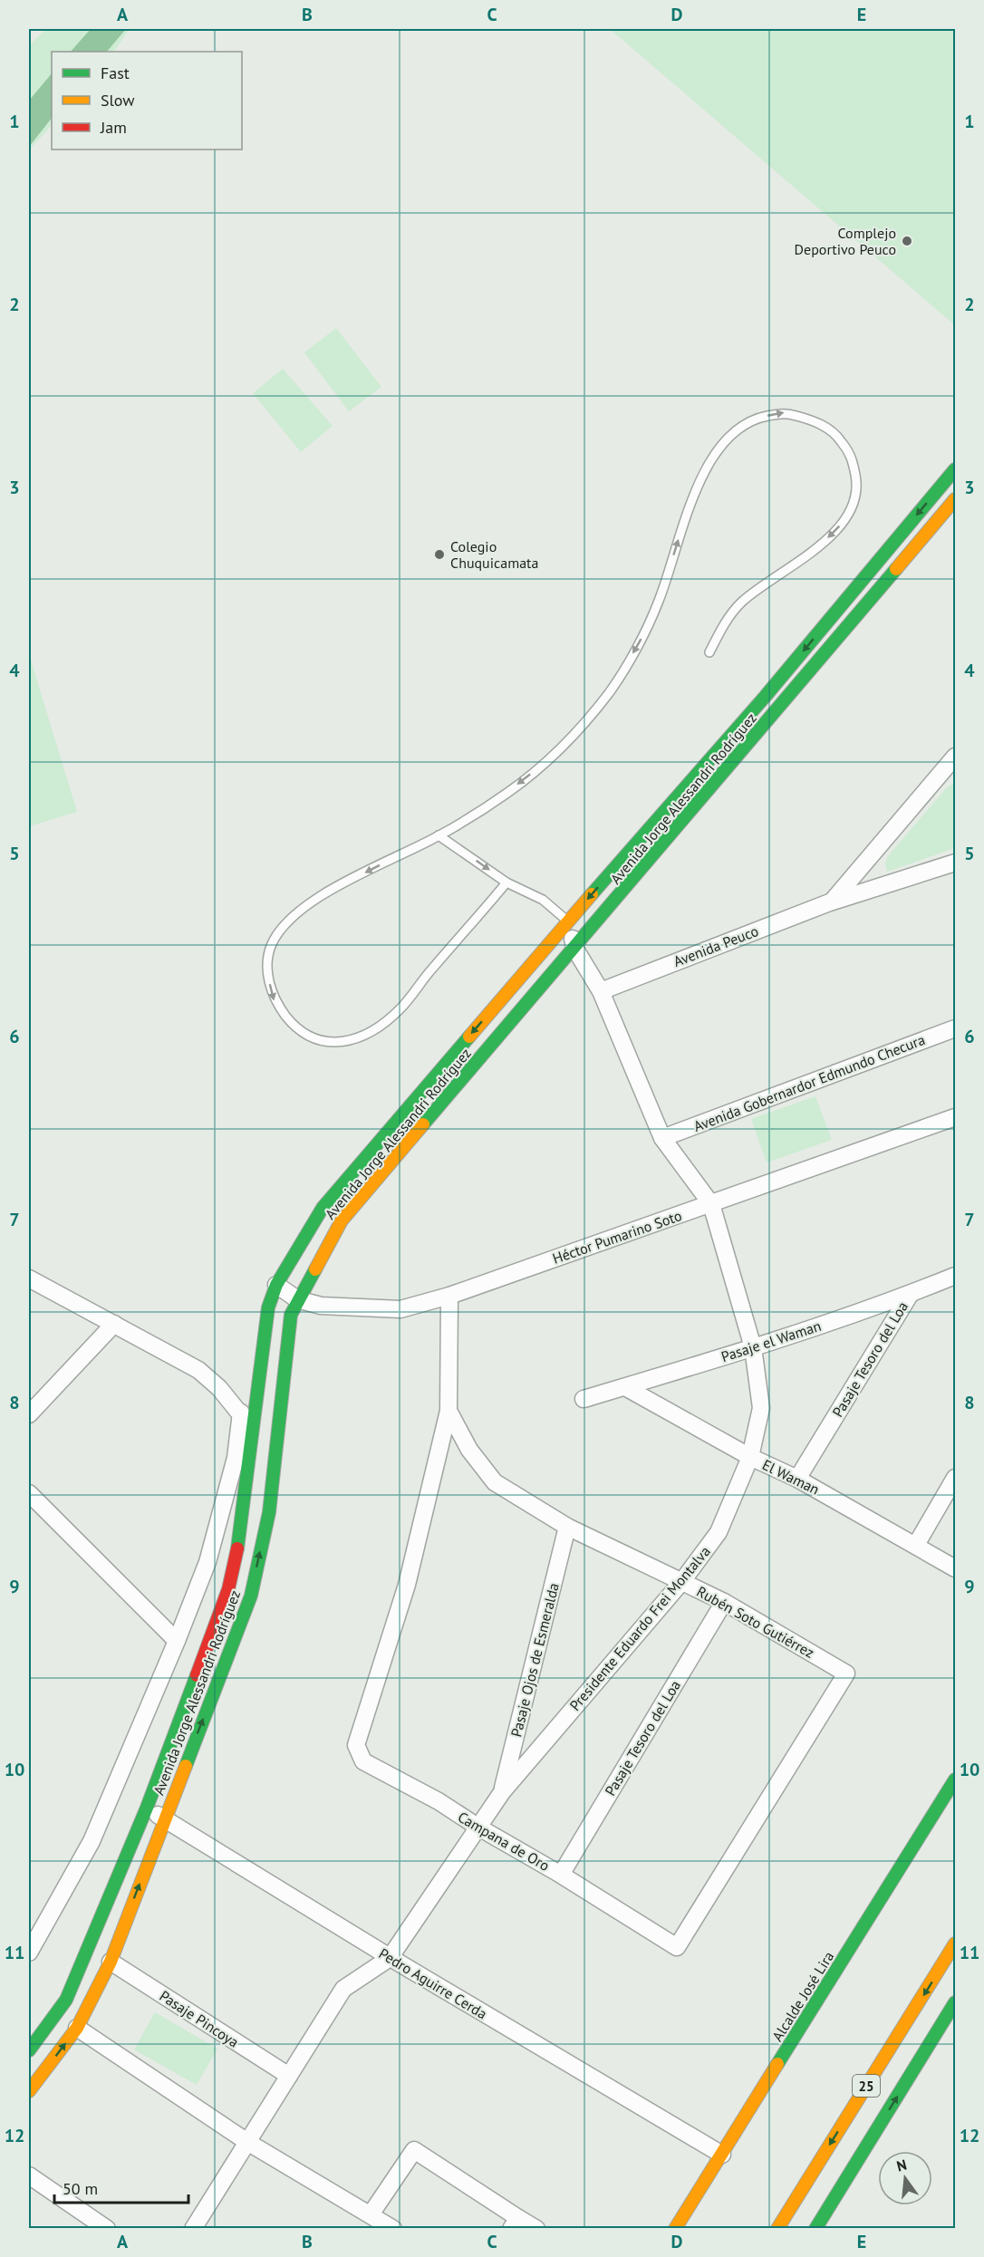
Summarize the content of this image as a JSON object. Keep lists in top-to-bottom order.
{
  "streets": {
    "main road": ["Avenida Jorge Alessandri Rodríguez", "Alcalde José Lira", "25"],
    "street": [
      "Avenida Peuco",
      "Avenida Gobernardor Edmundo Checura",
      "Héctor Pumarino Soto",
      "Pasaje el Waman",
      "Pasaje Tesoro del Loa",
      "El Waman",
      "Rubén Soto Gutiérrez",
      "Presidente Eduardo Frei Montalva",
      "Pasaje Ojos de Esmeralda",
      "Campana de Oro",
      "Pedro Aguirre Cerda",
      "Pasaje Pincoya"
    ]
  },
  "crossings": [
    ["Avenida Jorge Alessandri Rodríguez", "Héctor Pumarino Soto"],
    ["Avenida Jorge Alessandri Rodríguez", "Presidente Eduardo Frei Montalva"],
    ["Avenida Jorge Alessandri Rodríguez", "Pedro Aguirre Cerda"],
    ["Avenida Jorge Alessandri Rodríguez", "Pasaje Pincoya"],
    ["Avenida Peuco", "Presidente Eduardo Frei Montalva"],
    ["Avenida Gobernardor Edmundo Checura", "Presidente Eduardo Frei Montalva"],
    ["Héctor Pumarino Soto", "Rubén Soto Gutiérrez"],
    ["Héctor Pumarino Soto", "Presidente Eduardo Frei Montalva"],
    ["Pasaje el Waman", "Pasaje Tesoro del Loa"],
    ["Pasaje el Waman", "El Waman"],
    ["Pasaje el Waman", "Presidente Eduardo Frei Montalva"],
    ["Pasaje Tesoro del Loa", "El Waman"],
    ["Pasaje Tesoro del Loa", "Rubén Soto Gutiérrez"],
    ["Pasaje Tesoro del Loa", "Campana de Oro"],
    ["El Waman", "Presidente Eduardo Frei Montalva"],
    ["Rubén Soto Gutiérrez", "Presidente Eduardo Frei Montalva"],
    ["Rubén Soto Gutiérrez", "Pasaje Ojos de Esmeralda"],
    ["Rubén Soto Gutiérrez", "Campana de Oro"],
    ["Presidente Eduardo Frei Montalva", "Pasaje Ojos de Esmeralda"],
    ["Presidente Eduardo Frei Montalva", "Campana de Oro"],
    ["Presidente Eduardo Frei Montalva", "Pedro Aguirre Cerda"],
    ["Presidente Eduardo Frei Montalva", "Pasaje Pincoya"],
    ["Pedro Aguirre Cerda", "Alcalde José Lira"]
  ],
  "places": ["Complejo Deportivo Peuco", "Colegio Chuquicamata"],
  "legend": ["Fast", "Slow", "Jam"],
  "scale_bar": "50 m",
  "north": "top",
  "grid": {
    "columns": [
      "A",
      "B",
      "C",
      "D",
      "E"
    ],
    "rows": [
      "1",
      "2",
      "3",
      "4",
      "5",
      "6",
      "7",
      "8",
      "9",
      "10",
      "11",
      "12"
    ]
  }
}
